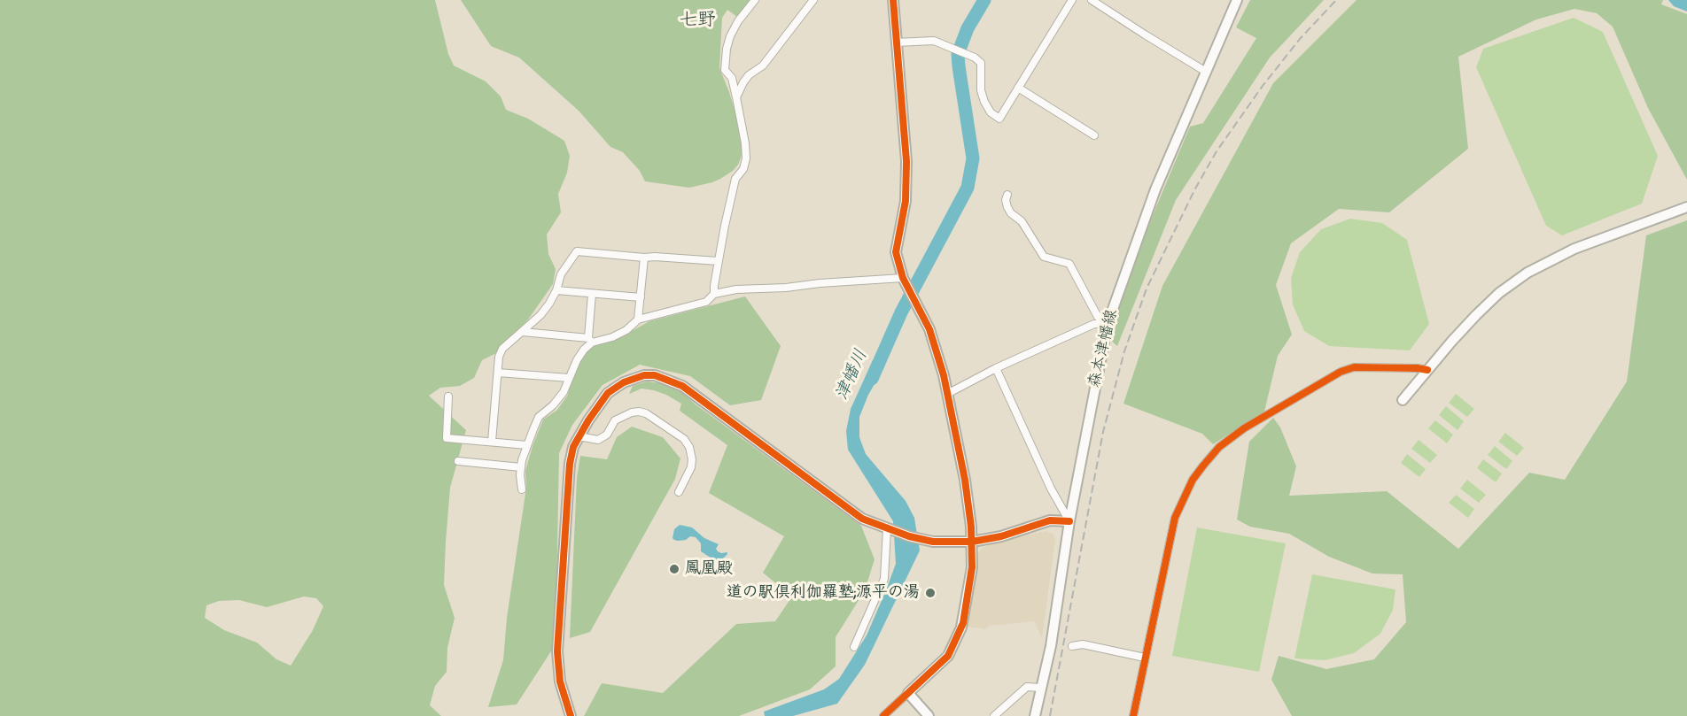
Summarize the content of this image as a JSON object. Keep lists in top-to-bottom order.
{
  "streets": {
    "street": ["森本津幡線"]
  },
  "districts": ["七野"],
  "water": ["津幡川"],
  "places": ["鳳凰殿", "道の駅倶利伽羅塾;源平の湯"]
}
